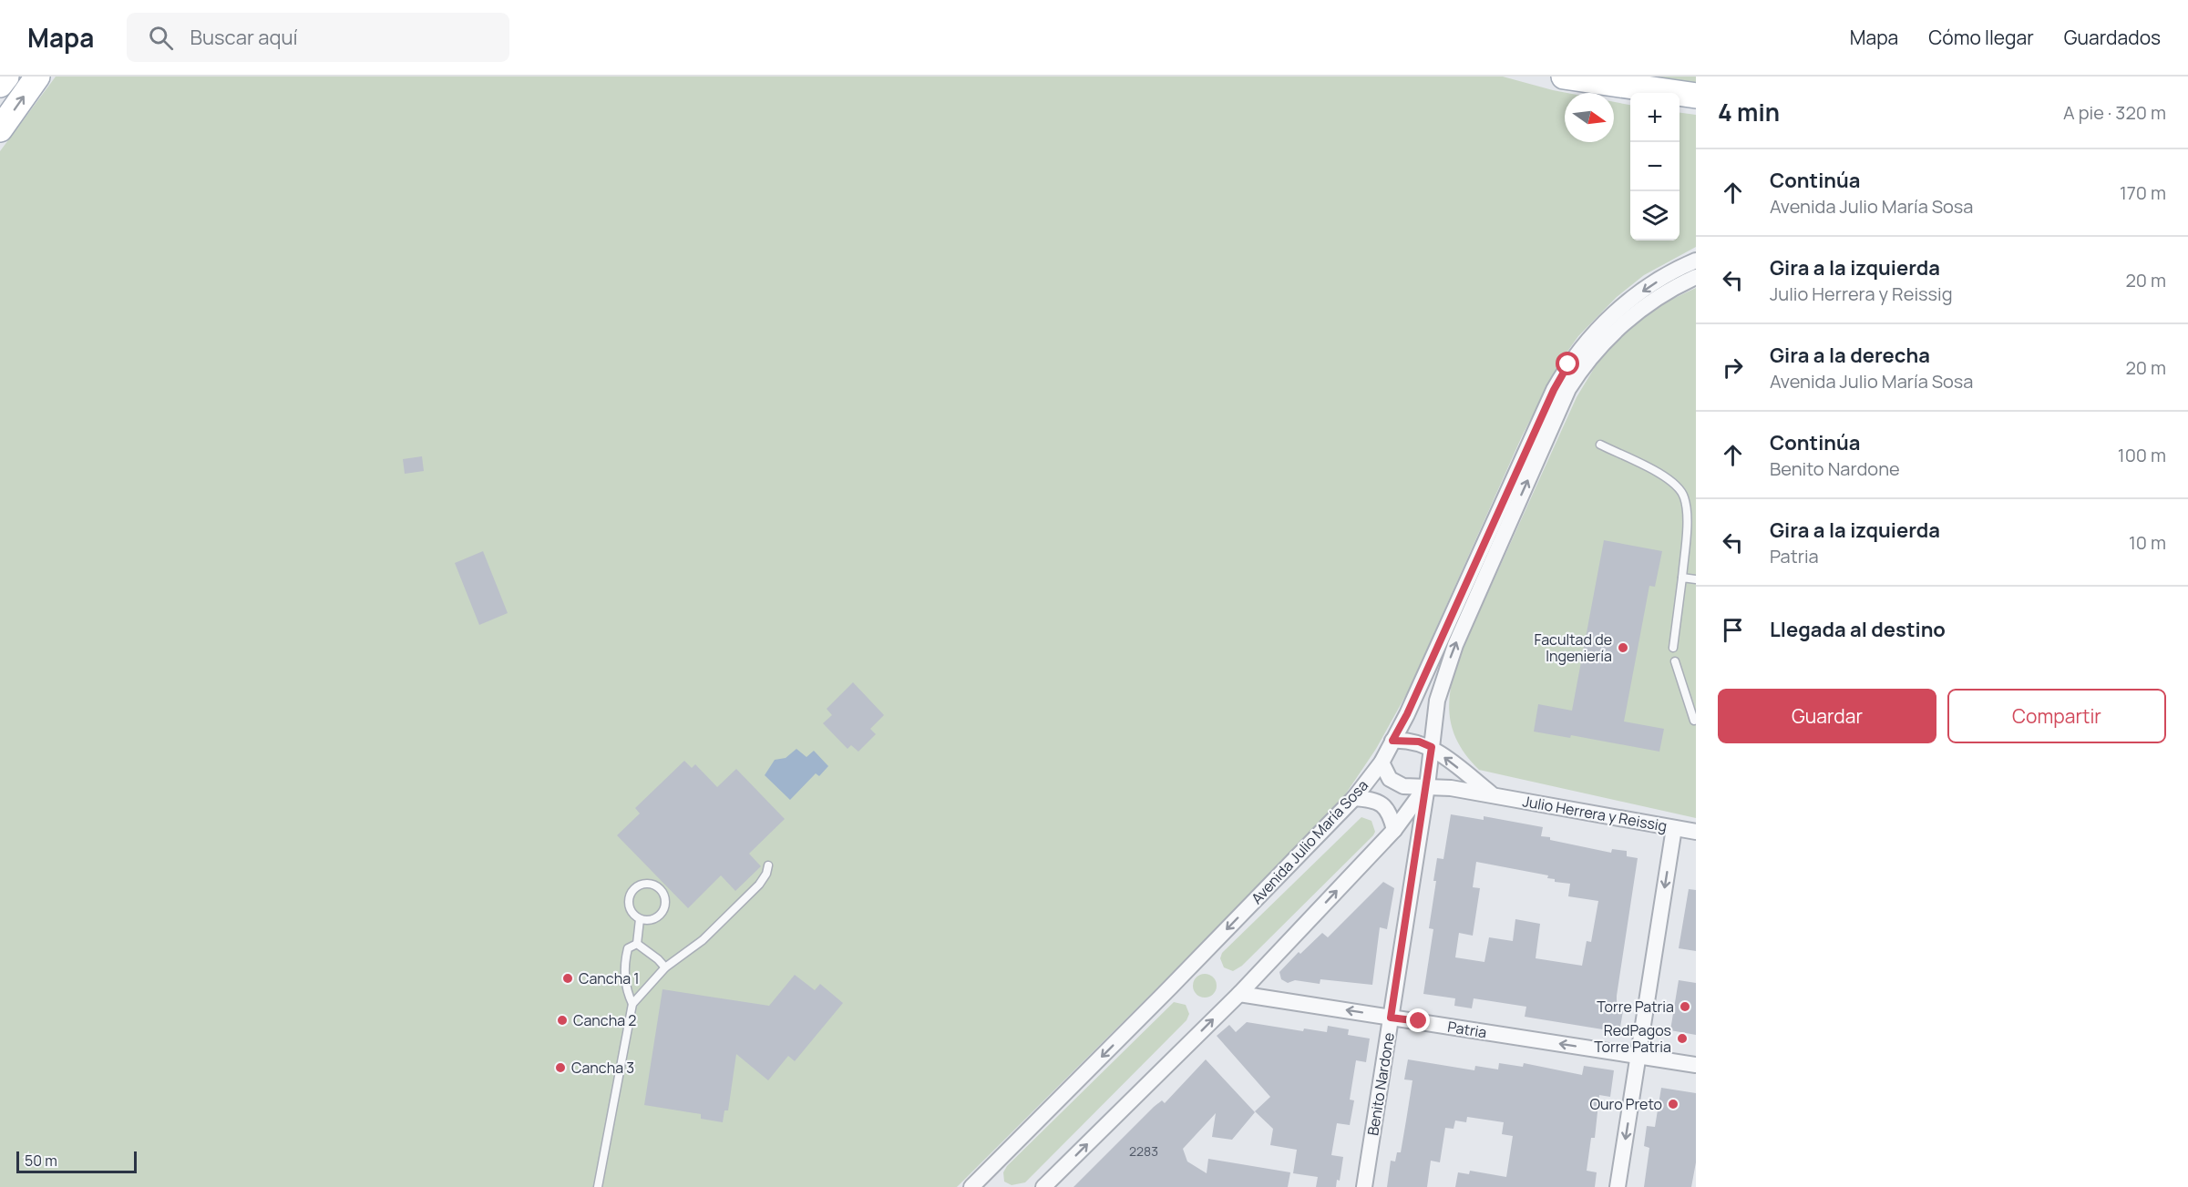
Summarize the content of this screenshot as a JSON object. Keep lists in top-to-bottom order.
{
  "streets": {
    "street": [
      "Julio Herrera y Reissig",
      "Avenida Julio María Sosa",
      "Patria",
      "Benito Nardone"
    ]
  },
  "crossings": [
    ["Julio Herrera y Reissig", "Avenida Julio María Sosa"],
    ["Julio Herrera y Reissig", "Benito Nardone"],
    ["Avenida Julio María Sosa", "Benito Nardone"],
    ["Patria", "Benito Nardone"]
  ],
  "one_way": ["Patria"],
  "places": [
    "Facultad de Ingeniería",
    "Cancha 1",
    "Torre Patria",
    "Cancha 2",
    "RedPagos Torre Patria",
    "Cancha 3",
    "Ouro Preto"
  ],
  "house_numbers": ["2283"],
  "scale_bar": "50 m",
  "north": "right",
  "page": {
    "header": "Mapa",
    "search": "Buscar aquí",
    "nav": ["Mapa", "Cómo llegar", "Guardados"],
    "heading": ["4 min", "A pie · 320 m"],
    "map_buttons": ["+", "−"],
    "list": [
      ["Continúa", "Avenida Julio María Sosa", "170 m"],
      ["Gira a la izquierda", "Julio Herrera y Reissig", "20 m"],
      ["Gira a la derecha", "Avenida Julio María Sosa", "20 m"],
      ["Continúa", "Benito Nardone", "100 m"],
      ["Gira a la izquierda", "Patria", "10 m"],
      "Llegada al destino"
    ],
    "buttons": ["Guardar", "Compartir"],
    "scale": "50 m"
  }
}
